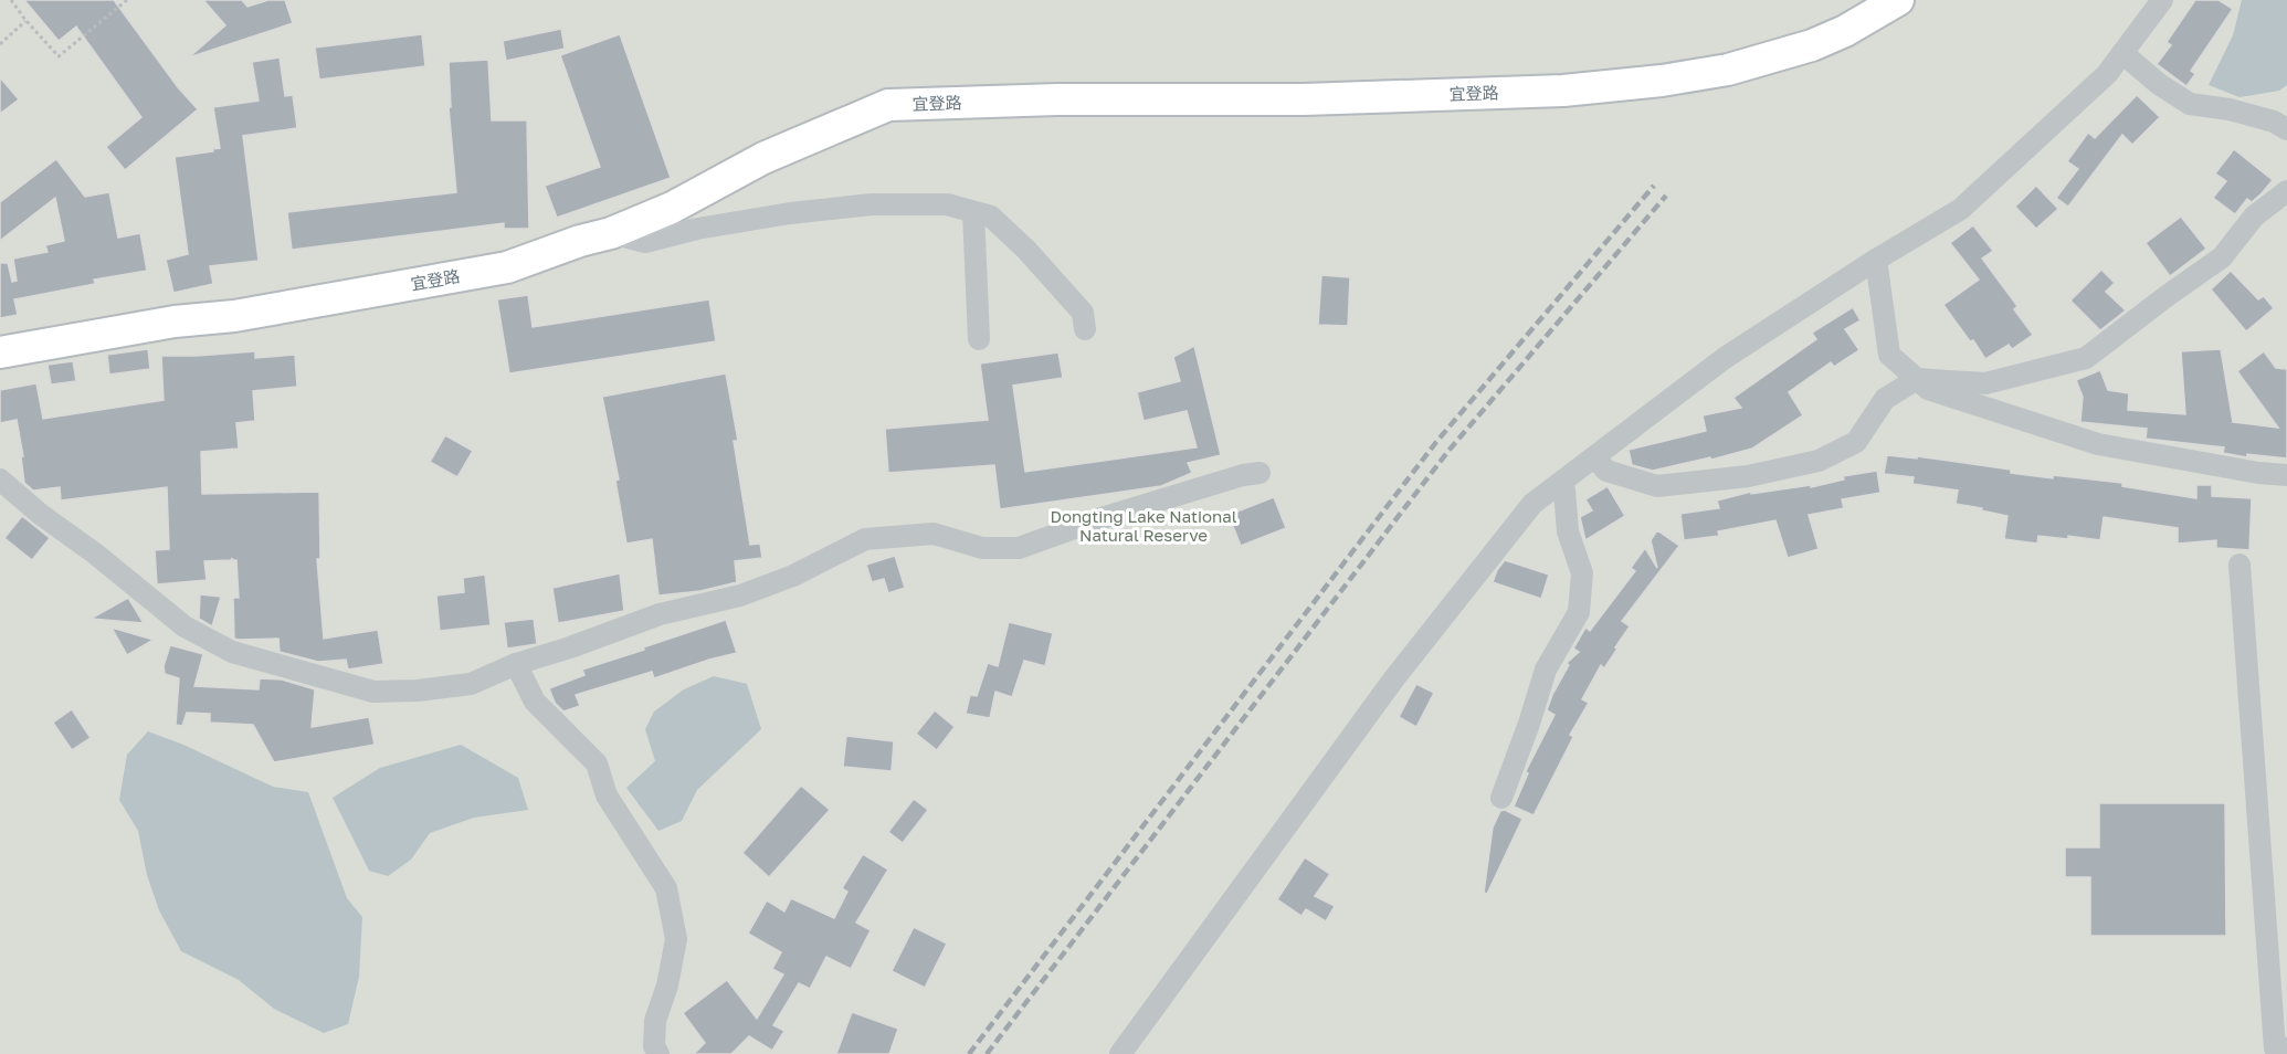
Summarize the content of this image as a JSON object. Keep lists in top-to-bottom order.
{
  "streets": {
    "street": ["宜登路"]
  },
  "parks": ["Dongting Lake National Natural Reserve"]
}
